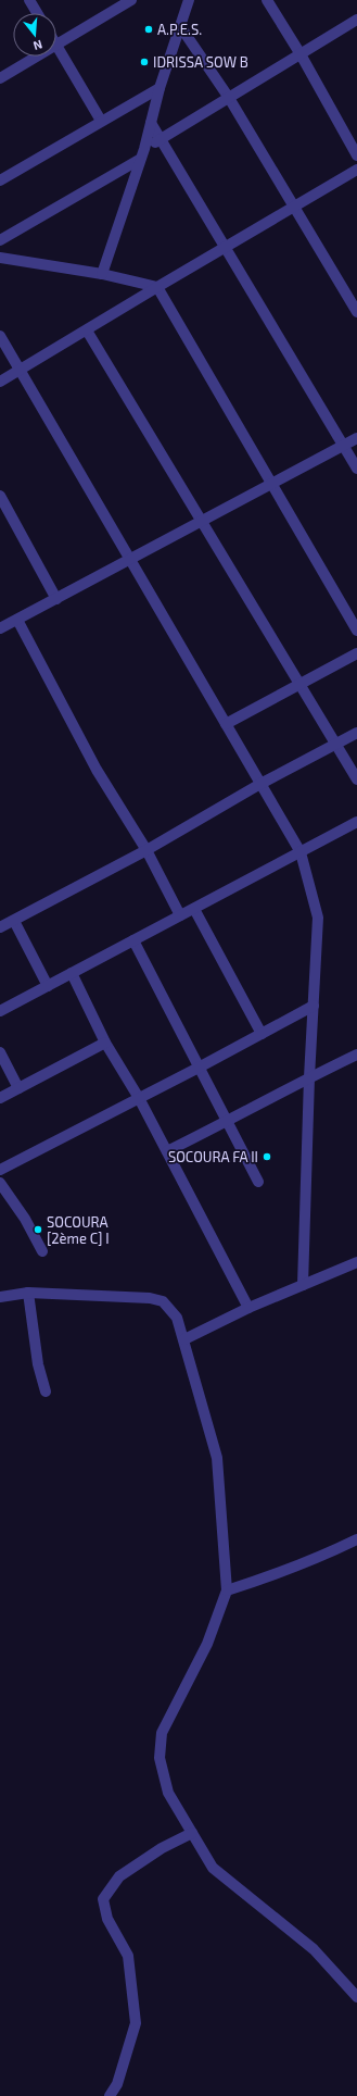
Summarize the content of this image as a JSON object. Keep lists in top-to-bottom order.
{
  "places": [
    "A.P.E.S.",
    "IDRISSA SOW B",
    "SOCOURA FA II",
    "SOCOURA [2ème C] I"
  ],
  "north": "bottom"
}
